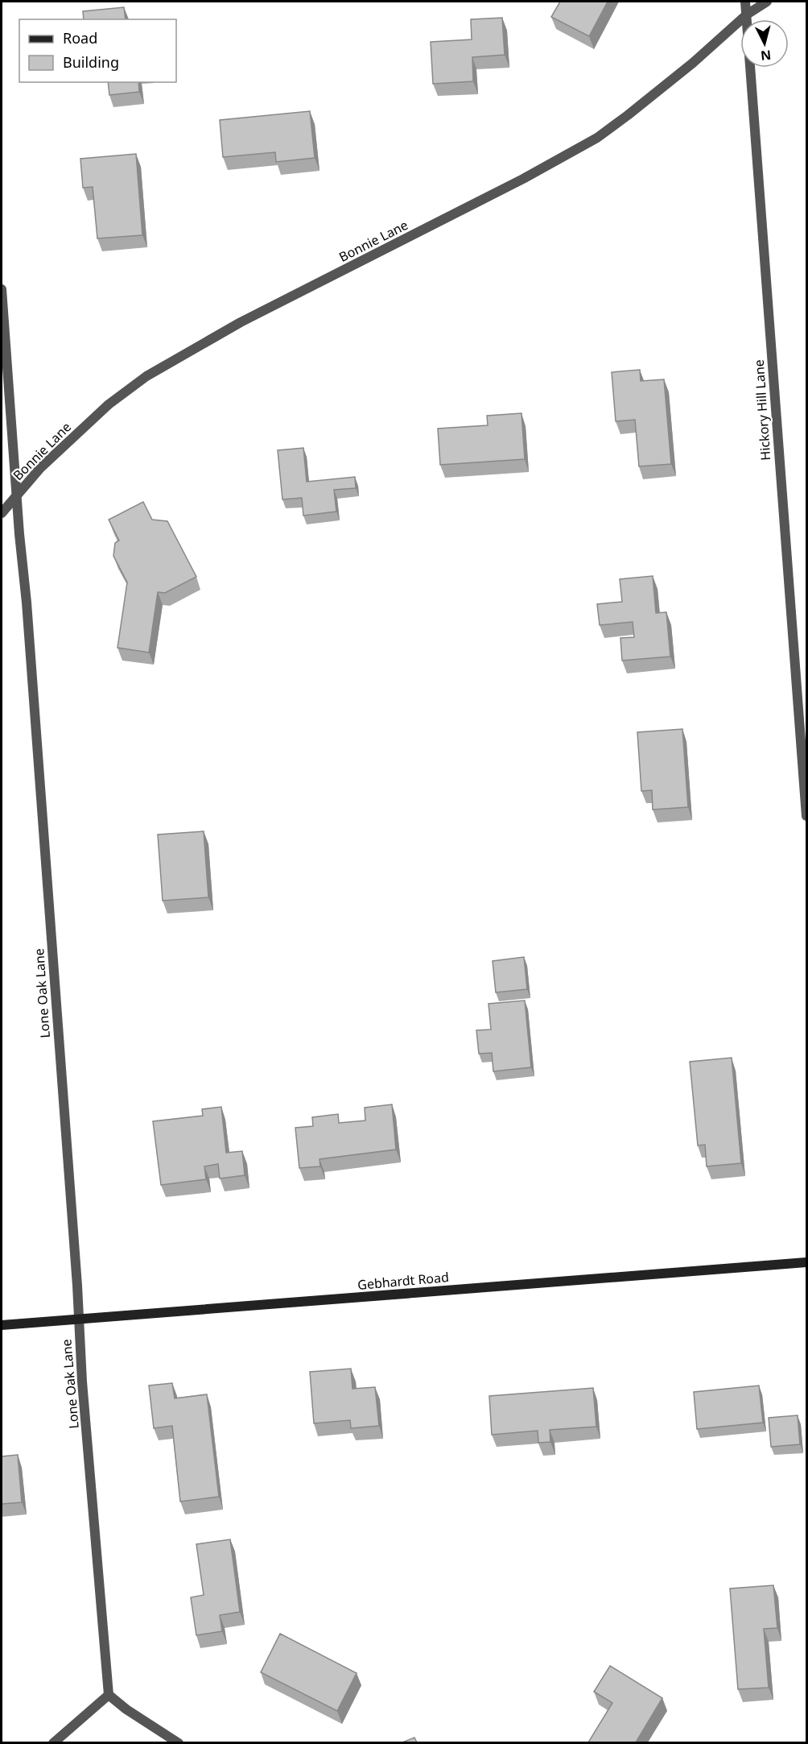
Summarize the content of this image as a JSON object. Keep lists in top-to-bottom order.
{
  "streets": {
    "street": [
      "Bonnie Lane",
      "Hickory Hill Lane",
      "Lone Oak Lane",
      "Gebhardt Road"
    ]
  },
  "crossings": [
    ["Bonnie Lane", "Hickory Hill Lane"],
    ["Bonnie Lane", "Lone Oak Lane"],
    ["Lone Oak Lane", "Gebhardt Road"]
  ],
  "legend": ["Road", "Building"],
  "north": "bottom"
}
